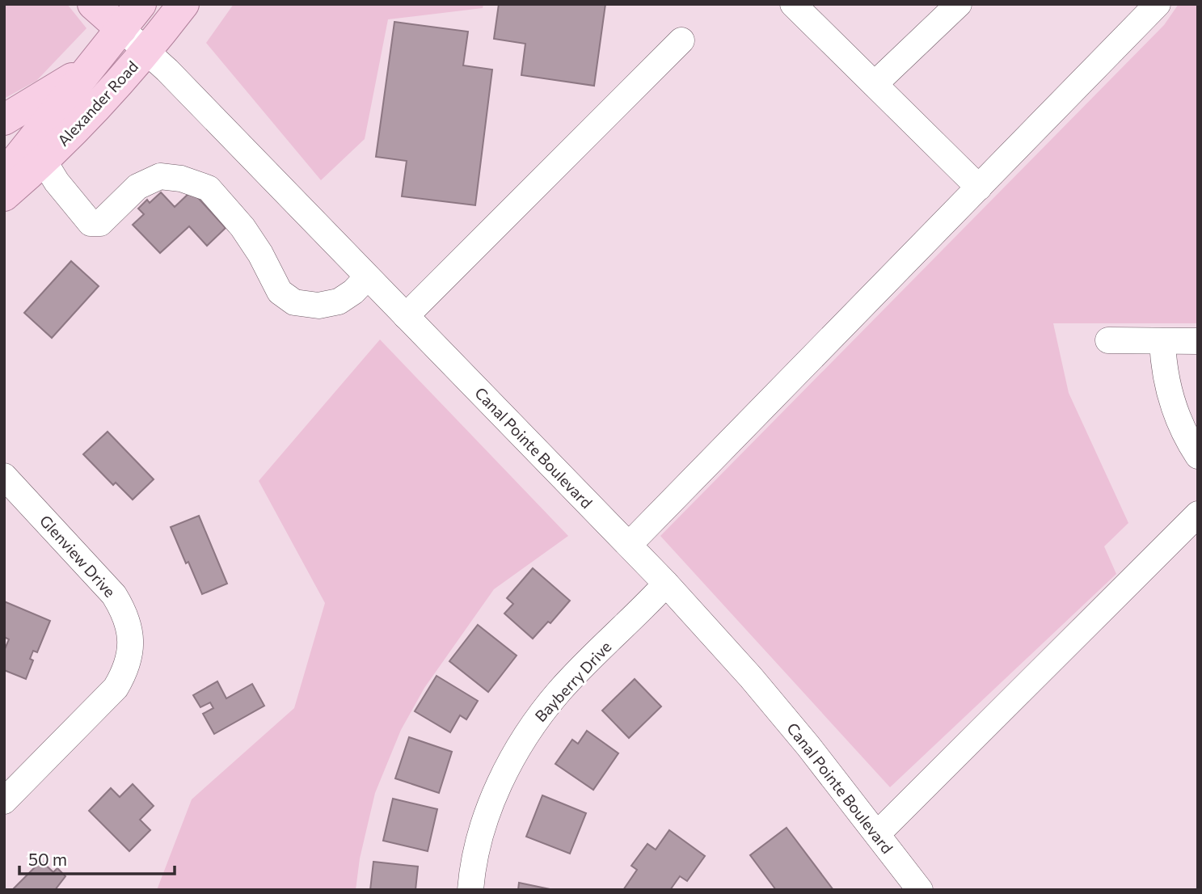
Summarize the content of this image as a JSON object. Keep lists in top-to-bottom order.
{
  "streets": {
    "main road": ["Alexander Road"],
    "street": ["Canal Pointe Boulevard", "Glenview Drive", "Bayberry Drive"]
  },
  "crossings": [
    ["Alexander Road", "Canal Pointe Boulevard"],
    ["Canal Pointe Boulevard", "Bayberry Drive"]
  ],
  "scale_bar": "50 m"
}
